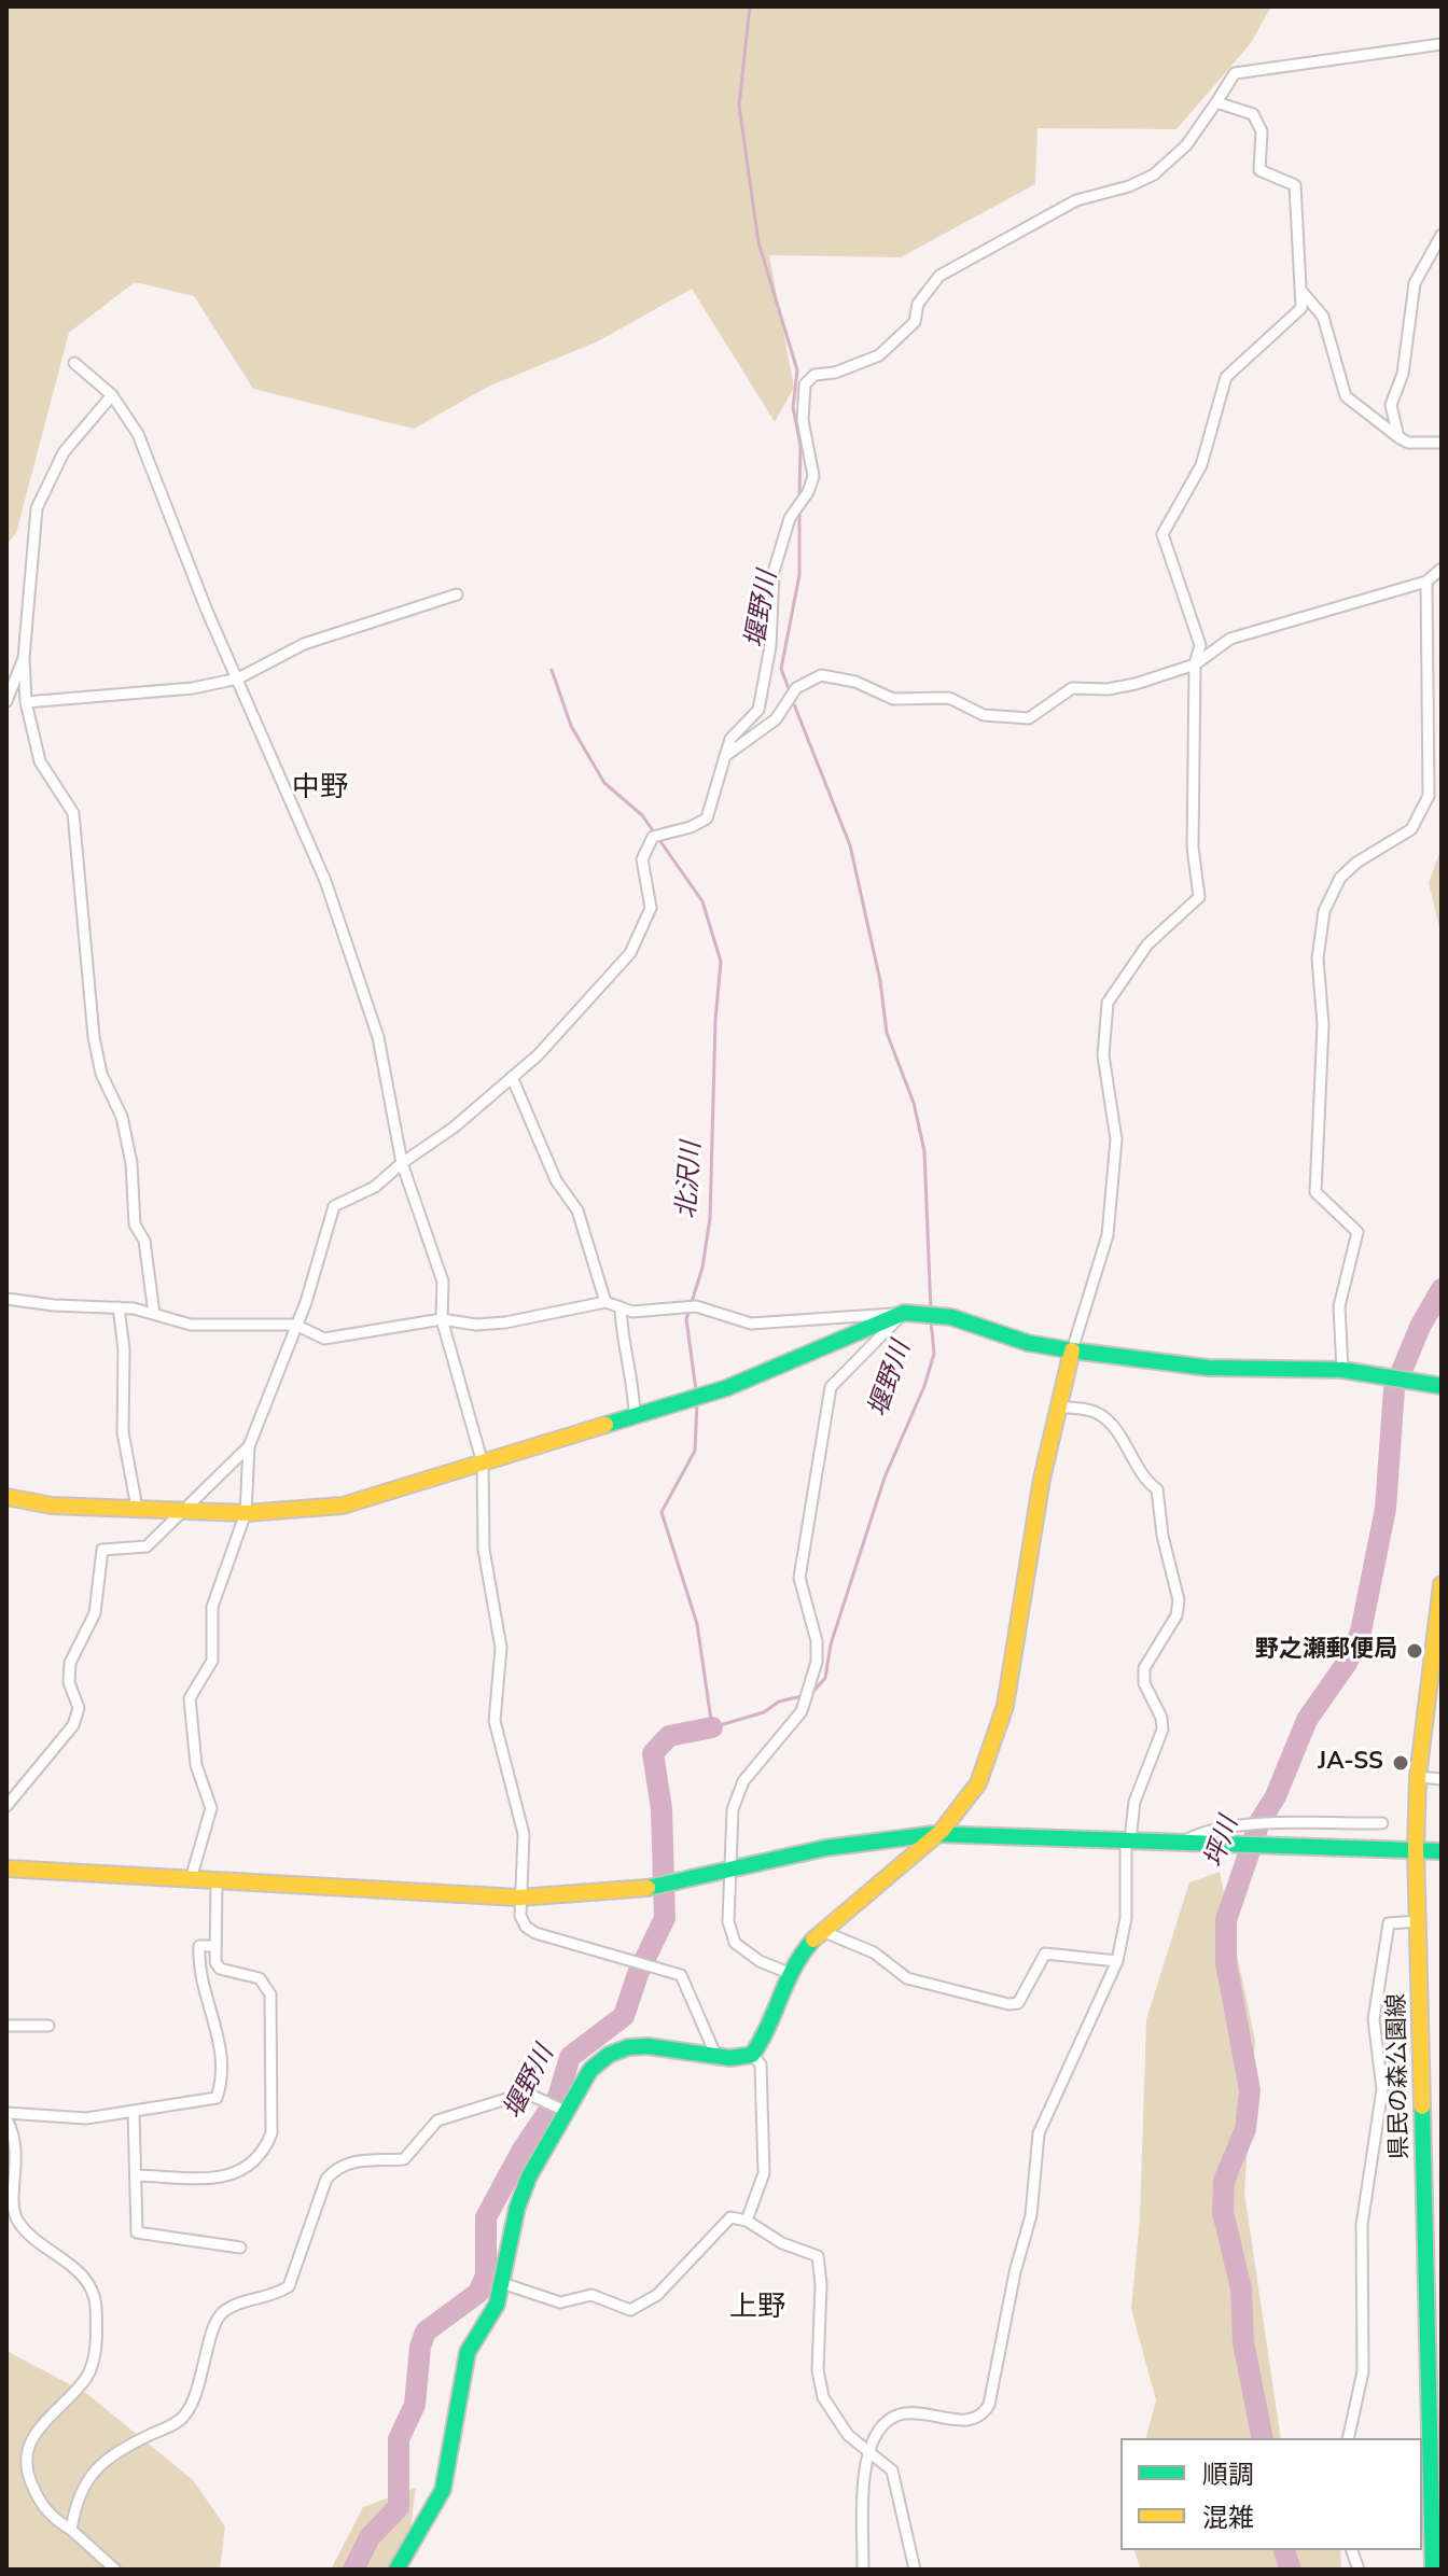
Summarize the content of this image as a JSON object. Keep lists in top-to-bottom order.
{
  "streets": {
    "street": ["県民の森公園線"]
  },
  "districts": ["中野", "上野"],
  "water": ["堰野川", "北沢川", "坪川"],
  "places": ["野之瀬郵便局", "JA-SS"],
  "legend": ["順調", "混雑"]
}
